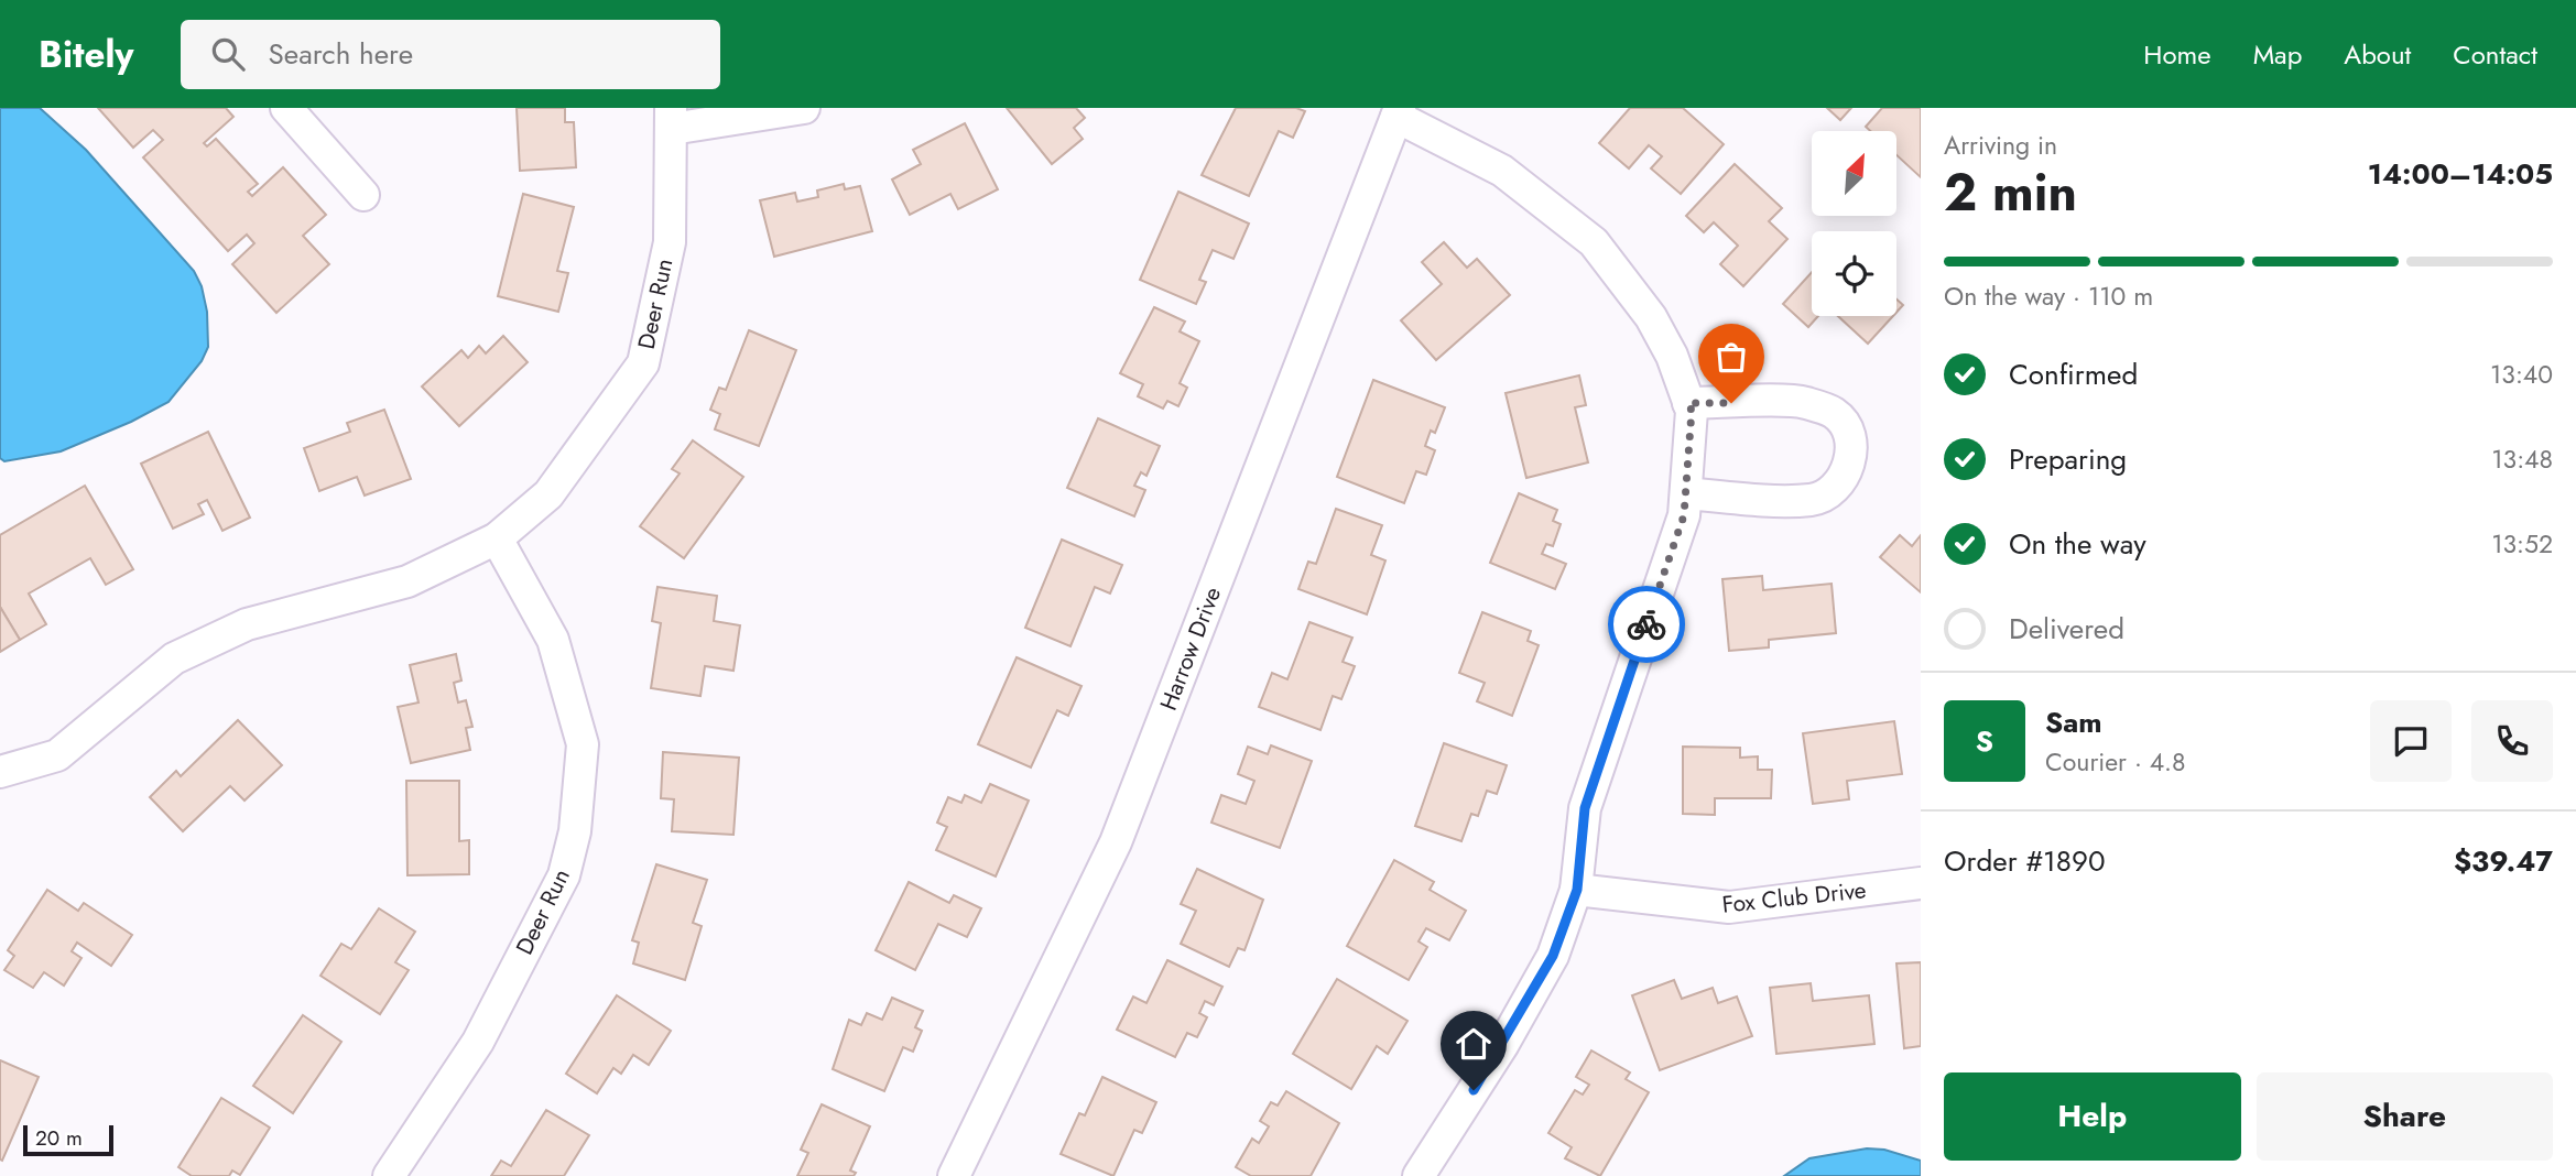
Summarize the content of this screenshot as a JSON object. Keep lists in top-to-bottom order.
{
  "streets": {
    "street": ["Deer Run", "Harrow Drive", "Fox Club Drive"]
  },
  "scale_bar": "20 m",
  "north": "top right",
  "page": {
    "header": "Bitely",
    "search": "Search here",
    "nav": [
      "Home",
      "Map",
      "About",
      "Contact"
    ],
    "heading": ["2 min", "Arriving in", "14:00–14:05"],
    "panel": [
      "Sam",
      "Courier · 4.8",
      "Order #1890",
      "$39.47"
    ],
    "bar": "On the way · 110 m",
    "list": [
      ["Confirmed", "13:40"],
      ["Preparing", "13:48"],
      ["On the way", "13:52"],
      "Delivered"
    ],
    "round": "S",
    "buttons": ["Help", "Share"],
    "scale": "20 m"
  }
}
